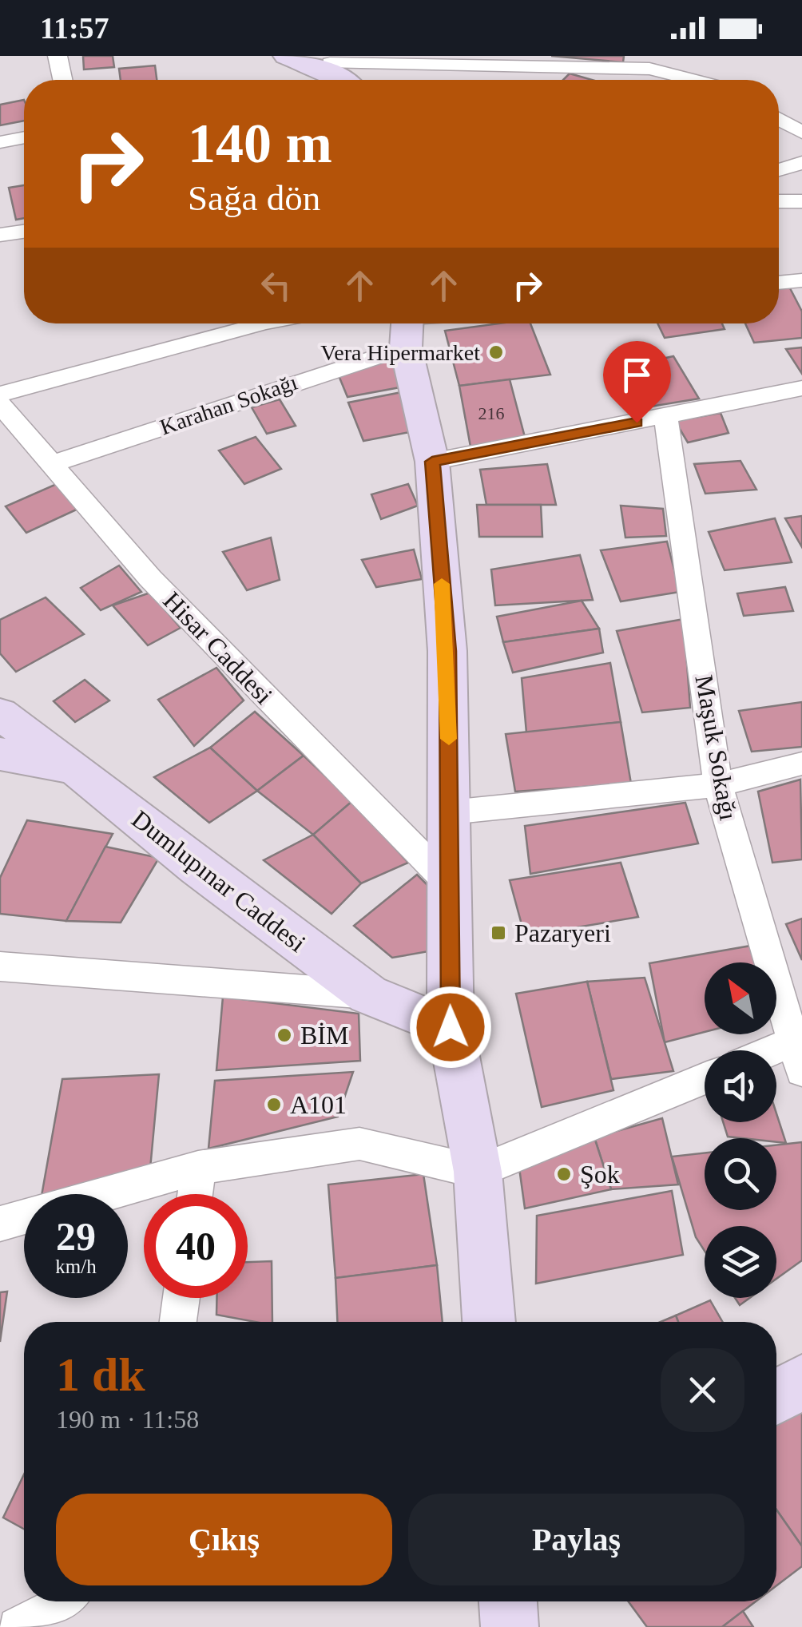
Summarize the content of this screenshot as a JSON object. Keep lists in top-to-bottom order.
{
  "streets": {
    "street": [
      "Karahan Sokağı",
      "Hisar Caddesi",
      "Maşuk Sokağı",
      "Dumlupınar Caddesi"
    ]
  },
  "crossings": [
    ["Karahan Sokağı", "Hisar Caddesi"]
  ],
  "places": {
    "other": [
      "Vera Hipermarket",
      "BİM",
      "A101",
      "Şok"
    ],
    "transit": ["Pazaryeri"]
  },
  "house_numbers": ["216"],
  "north": "top left",
  "page": {
    "status": "11:57",
    "turn": ["140 m", "Sağa dön"],
    "speed": "29 km/h",
    "limit": "40",
    "heading": ["1 dk", "190 m · 11:58"],
    "buttons": ["Çıkış", "Paylaş"]
  }
}
